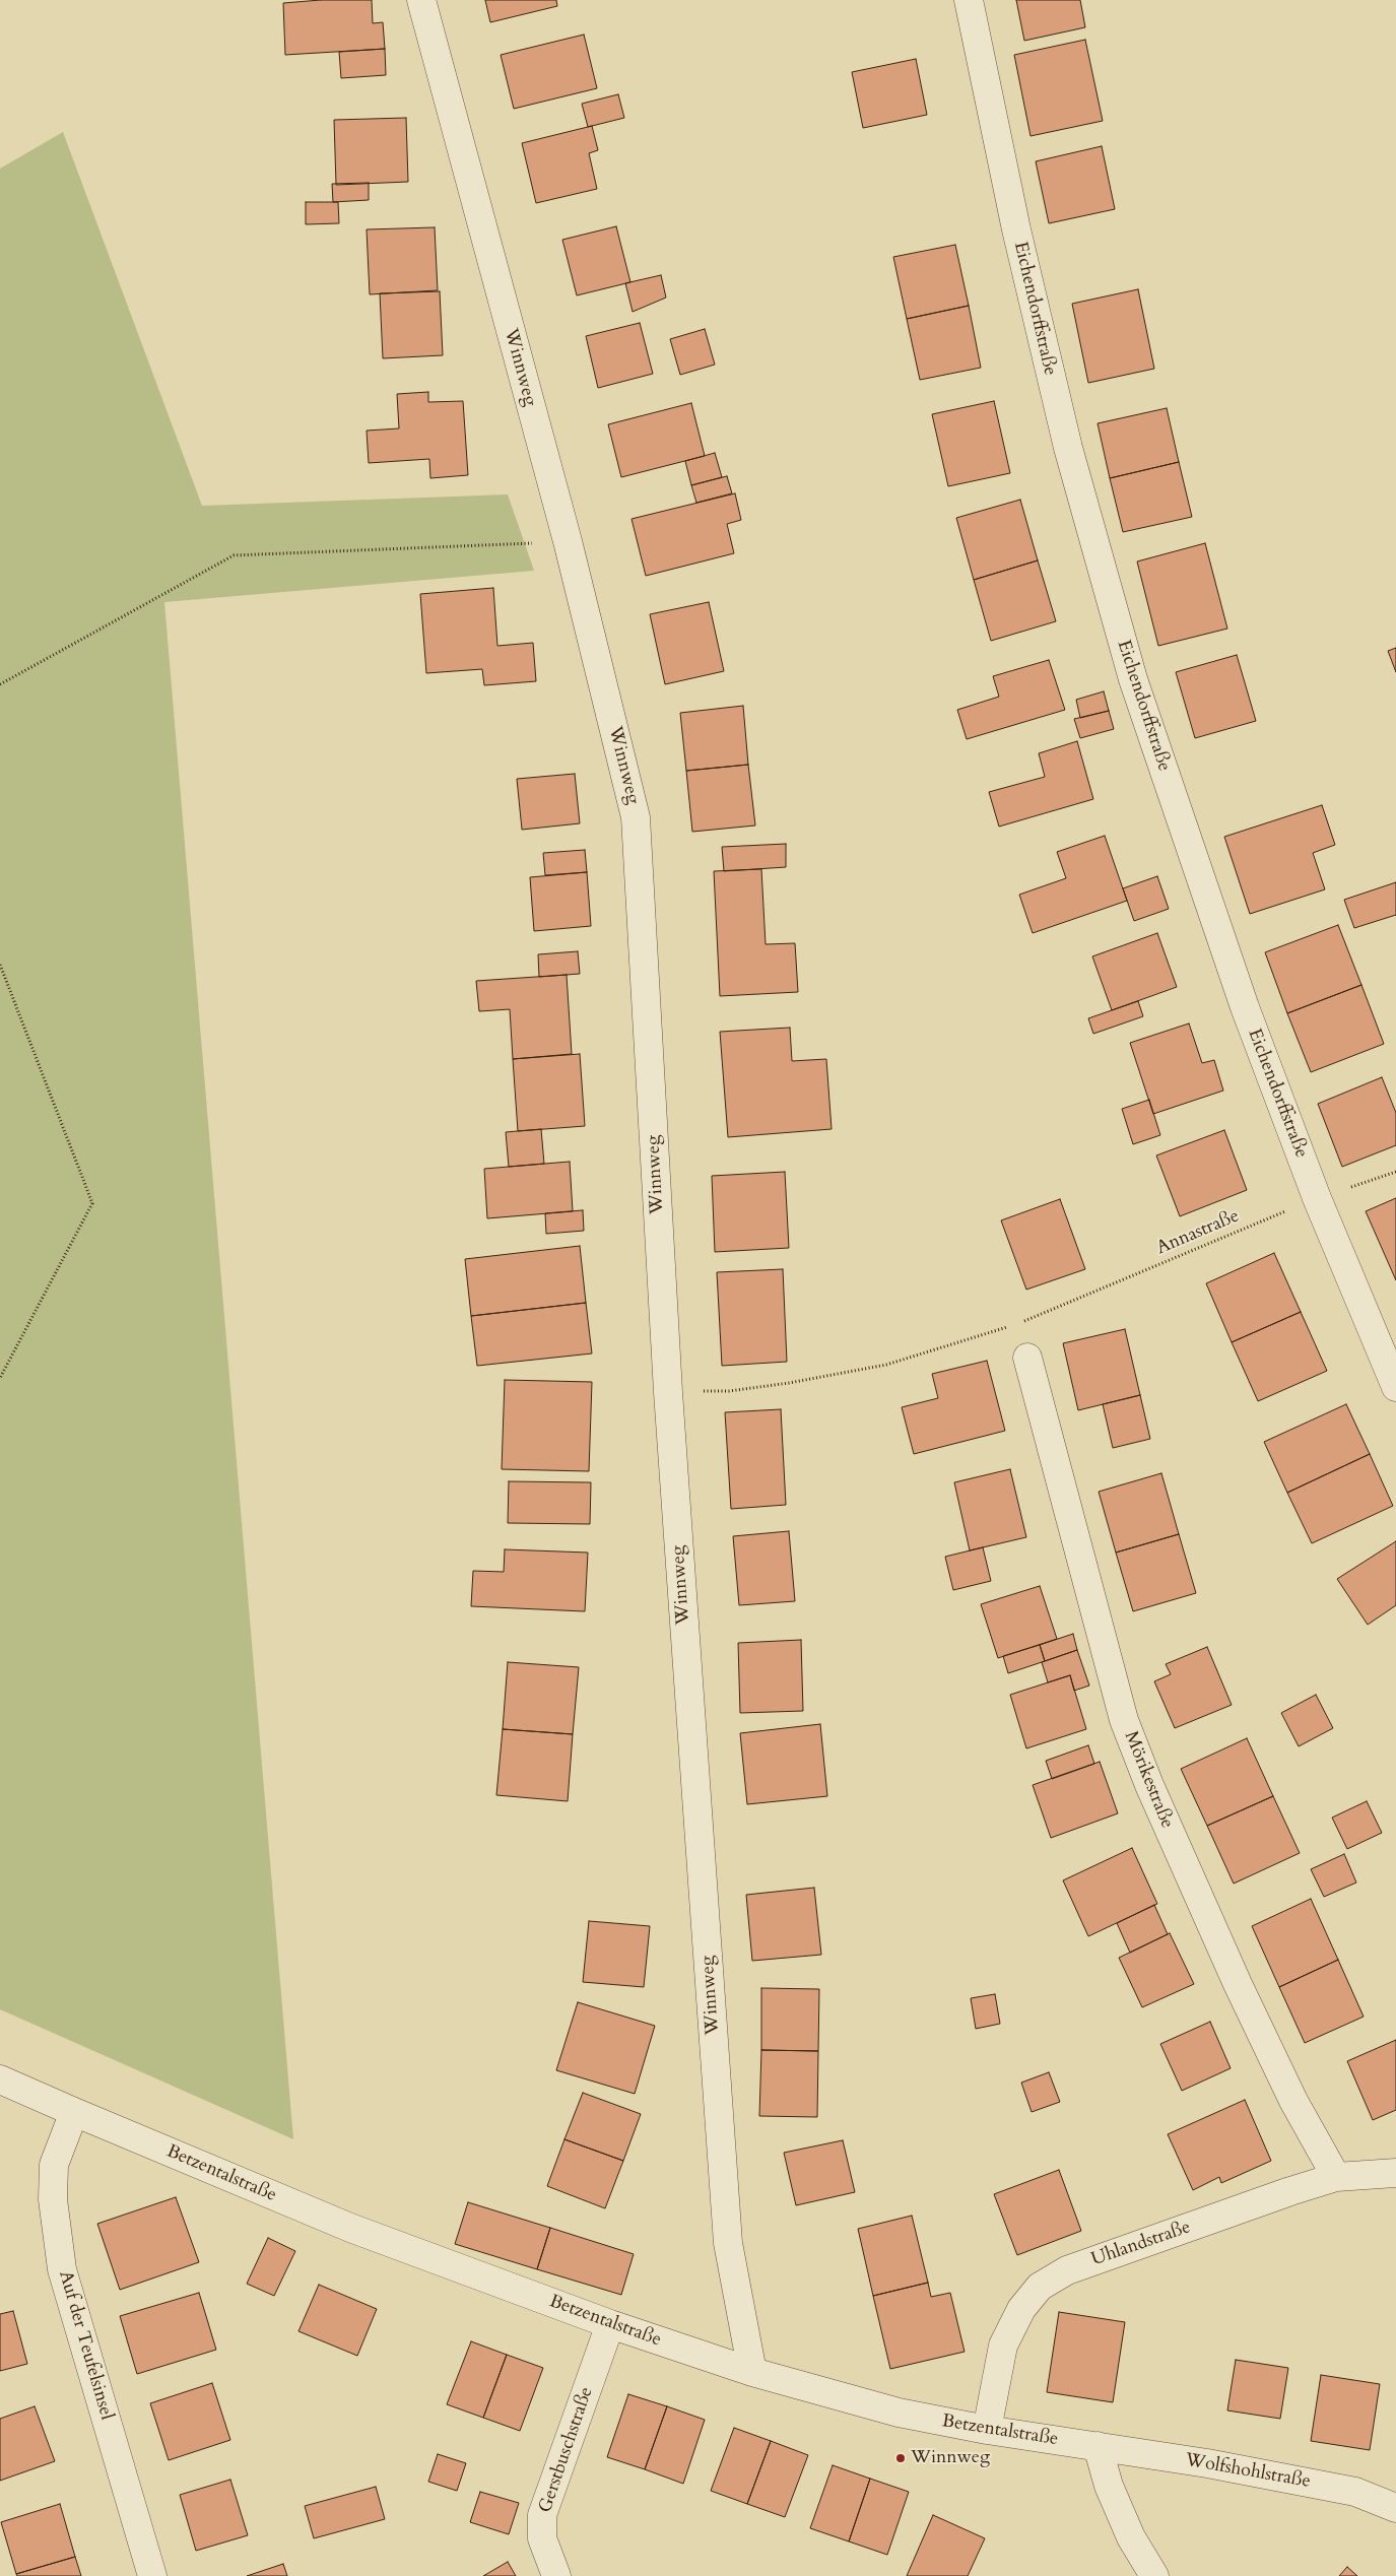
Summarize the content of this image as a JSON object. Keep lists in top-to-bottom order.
{
  "streets": {
    "street": [
      "Eichendorffstraße",
      "Winnweg",
      "Mörikestraße",
      "Betzentalstraße",
      "Uhlandstraße",
      "Auf der Teufelsinsel",
      "Gerstbuschstraße",
      "Wolfshohlstraße"
    ],
    "path": ["Annastraße"]
  },
  "crossings": [
    ["Eichendorffstraße", "Annastraße"],
    ["Winnweg", "Betzentalstraße"],
    ["Mörikestraße", "Uhlandstraße"],
    ["Betzentalstraße", "Uhlandstraße"],
    ["Betzentalstraße", "Auf der Teufelsinsel"],
    ["Betzentalstraße", "Gerstbuschstraße"],
    ["Betzentalstraße", "Wolfshohlstraße"]
  ],
  "places": ["Winnweg"]
}
